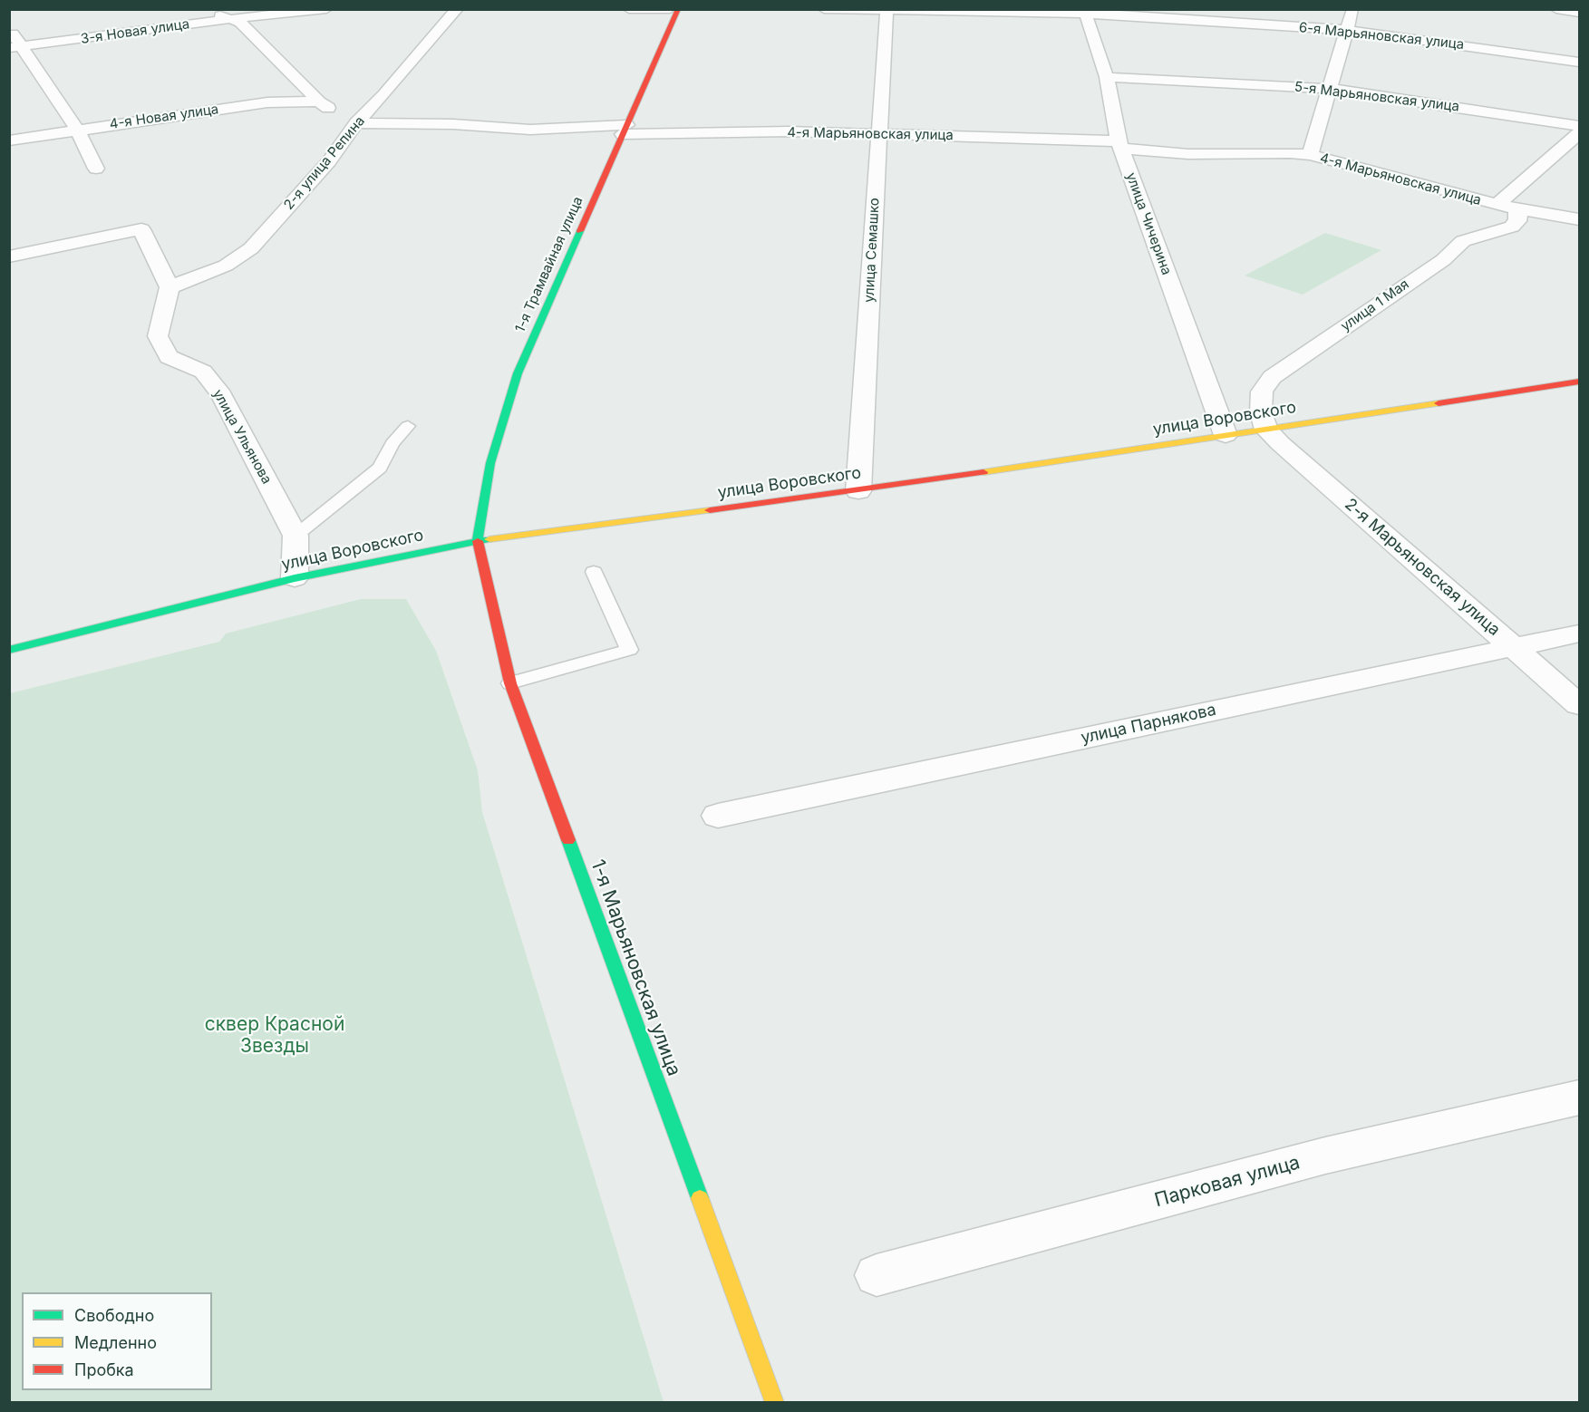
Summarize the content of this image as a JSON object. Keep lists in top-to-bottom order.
{
  "streets": {
    "main road": ["1-я Трамвайная улица", "улица Воровского", "1-я Марьяновская улица"],
    "street": [
      "3-я Новая улица",
      "6-я Марьяновская улица",
      "5-я Марьяновская улица",
      "4-я Новая улица",
      "4-я Марьяновская улица",
      "2-я улица Репина",
      "улица Чичерина",
      "улица Семашко",
      "улица 1 Мая",
      "улица Ульянова",
      "2-я Марьяновская улица",
      "улица Парнякова",
      "Парковая улица"
    ]
  },
  "crossings": [
    ["6-я Марьяновская улица", "улица Чичерина"],
    ["6-я Марьяновская улица", "улица Семашко"],
    ["5-я Марьяновская улица", "улица Чичерина"],
    ["4-я Новая улица", "4-я Марьяновская улица"],
    ["4-я Марьяновская улица", "2-я улица Репина"],
    ["4-я Марьяновская улица", "улица Чичерина"],
    ["4-я Марьяновская улица", "улица Семашко"],
    ["4-я Марьяновская улица", "1-я Трамвайная улица"],
    ["4-я Марьяновская улица", "улица 1 Мая"],
    ["2-я улица Репина", "улица Ульянова"],
    ["улица Чичерина", "улица Воровского"],
    ["улица Семашко", "улица Воровского"],
    ["1-я Трамвайная улица", "улица Воровского"],
    ["1-я Трамвайная улица", "1-я Марьяновская улица"],
    ["улица 1 Мая", "улица Воровского"],
    ["улица 1 Мая", "2-я Марьяновская улица"],
    ["улица Воровского", "улица Ульянова"],
    ["улица Воровского", "2-я Марьяновская улица"],
    ["улица Воровского", "1-я Марьяновская улица"],
    ["2-я Марьяновская улица", "улица Парнякова"]
  ],
  "parks": ["сквер Красной Звезды"],
  "legend": ["Свободно", "Медленно", "Пробка"]
}
